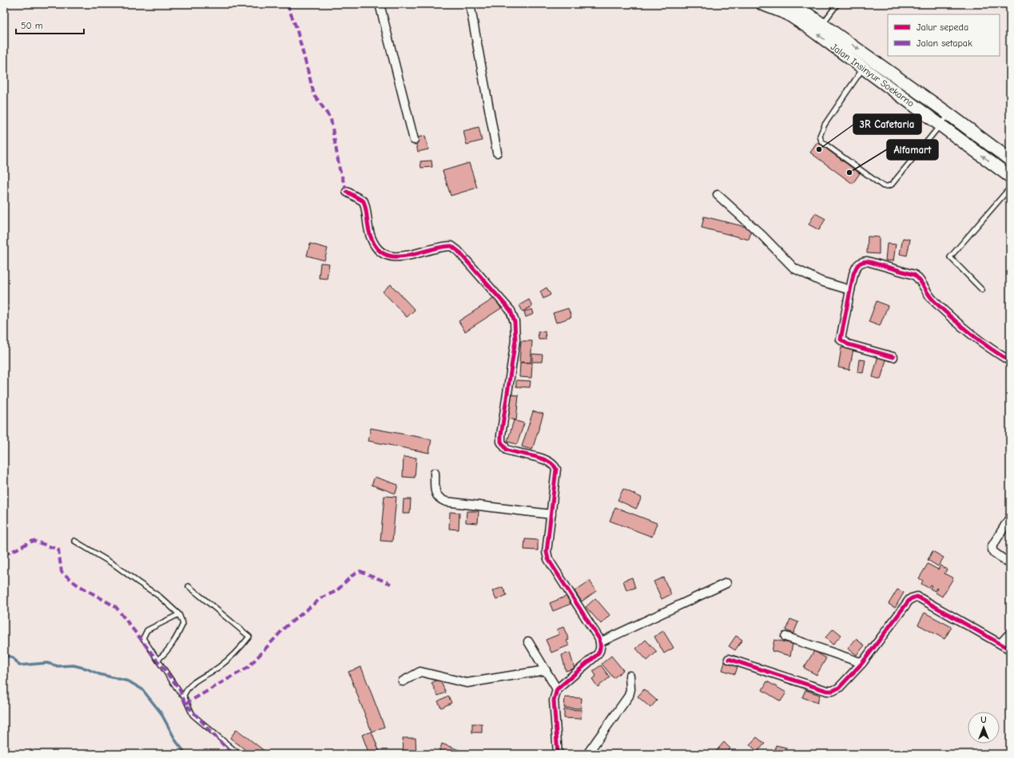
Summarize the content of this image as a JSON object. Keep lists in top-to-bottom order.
{
  "streets": {
    "main road": ["Jalan Insinyur Soekarno"]
  },
  "places": ["3R Cafetaria", "Alfamart"],
  "legend": ["Jalur sepeda", "Jalan setapak"],
  "scale_bar": "50 m",
  "north": "top"
}
